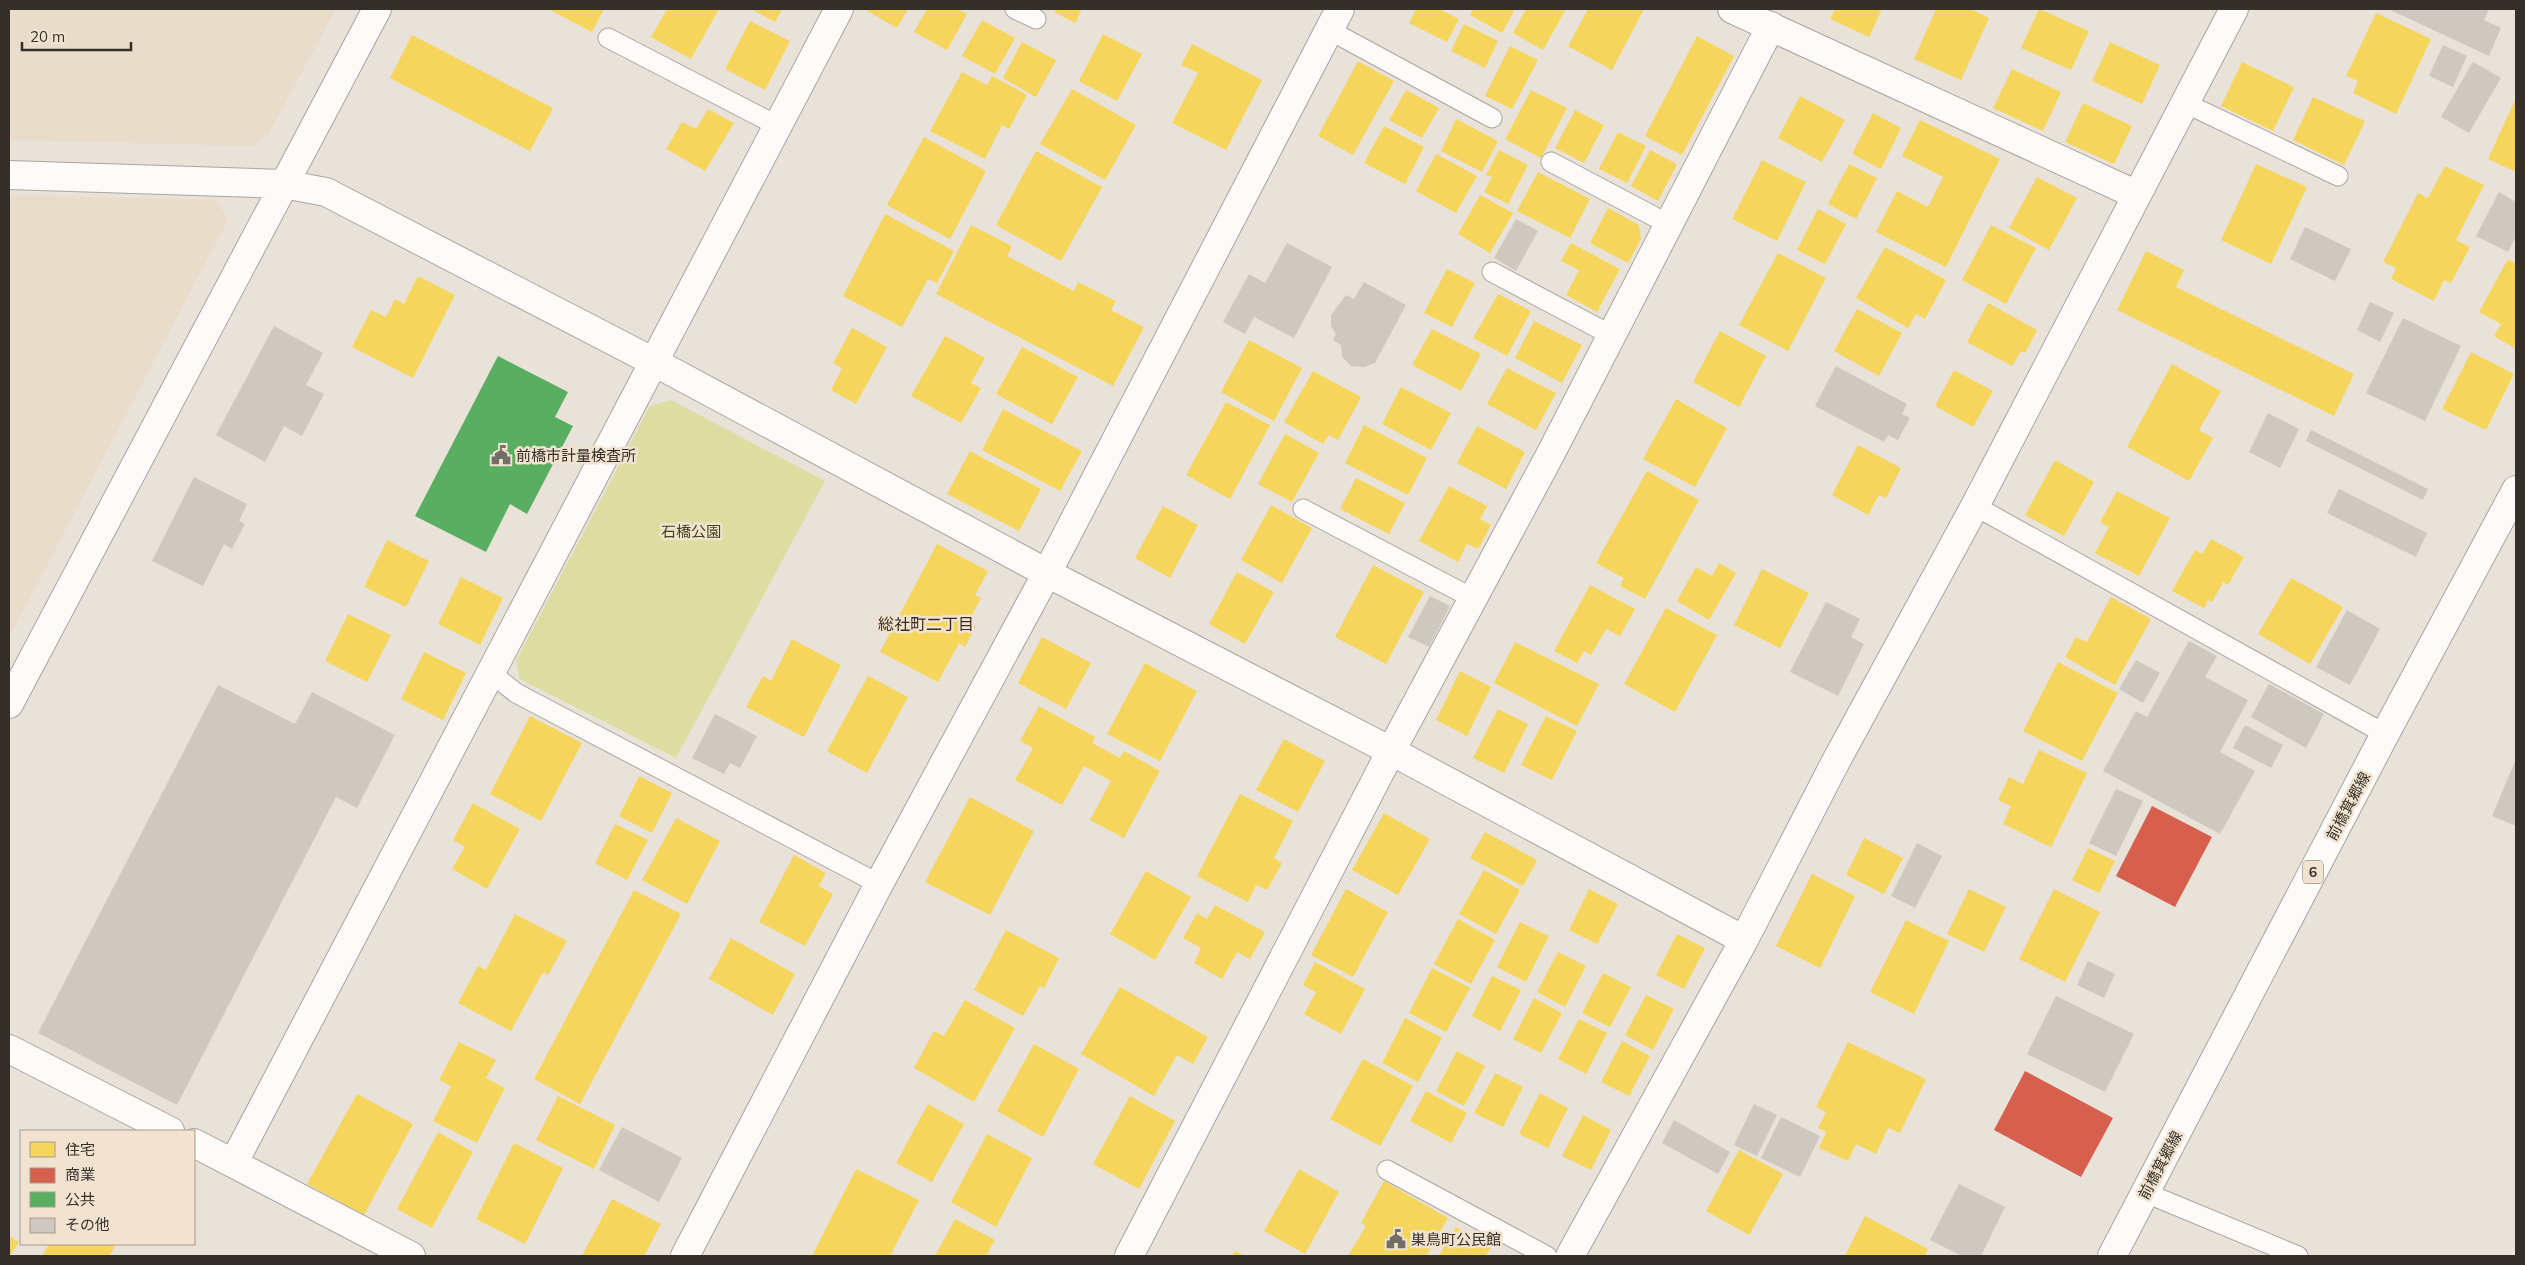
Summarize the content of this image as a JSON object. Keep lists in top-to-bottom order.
{
  "streets": {
    "street": ["前橋箕郷線", "6"]
  },
  "districts": ["総社町二丁目"],
  "parks": ["石橋公園"],
  "places": {
    "public building": ["前橋市計量検査所", "巣鳥町公民館"]
  },
  "legend": [
    "住宅",
    "商業",
    "公共",
    "その他"
  ],
  "scale_bar": "20 m"
}
